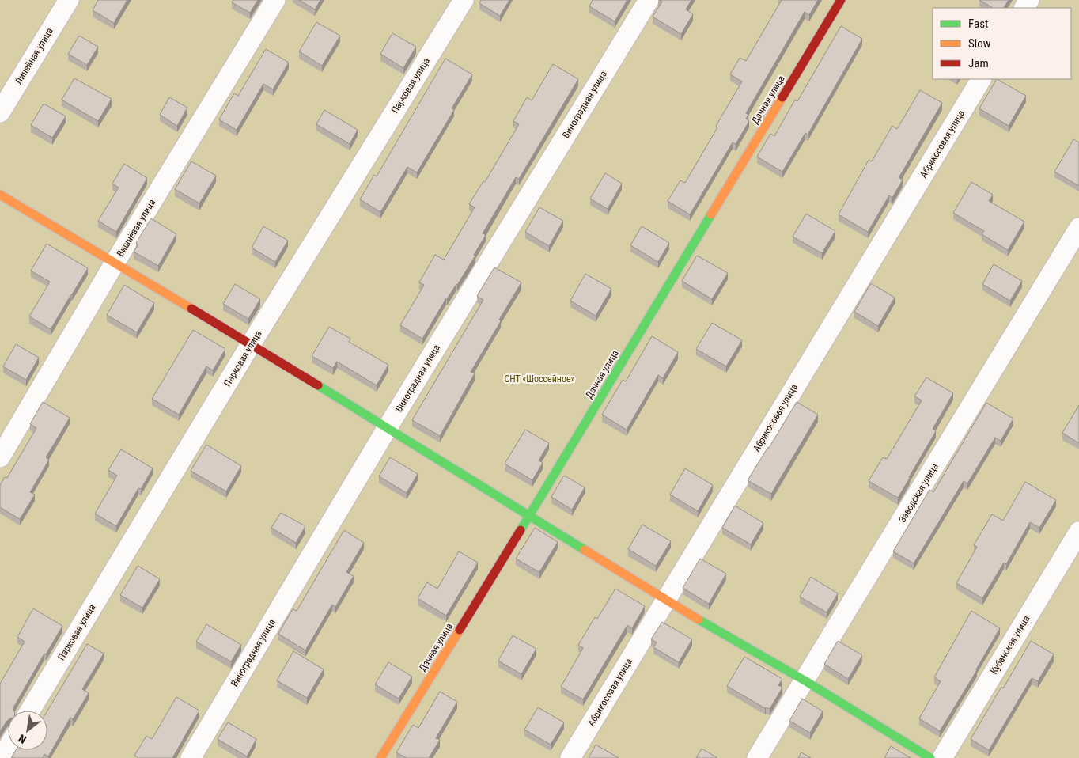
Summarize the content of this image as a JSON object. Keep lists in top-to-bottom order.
{
  "streets": {
    "street": [
      "Линейная улица",
      "Парковая улица",
      "Дачная улица",
      "Виноградная улица",
      "Абрикосовая улица",
      "Вишнёвая улица",
      "Заводская улица",
      "Кубанская улица"
    ]
  },
  "parks": ["СНТ «Шоссейное»"],
  "legend": ["Fast", "Slow", "Jam"],
  "north": "bottom left"
}
